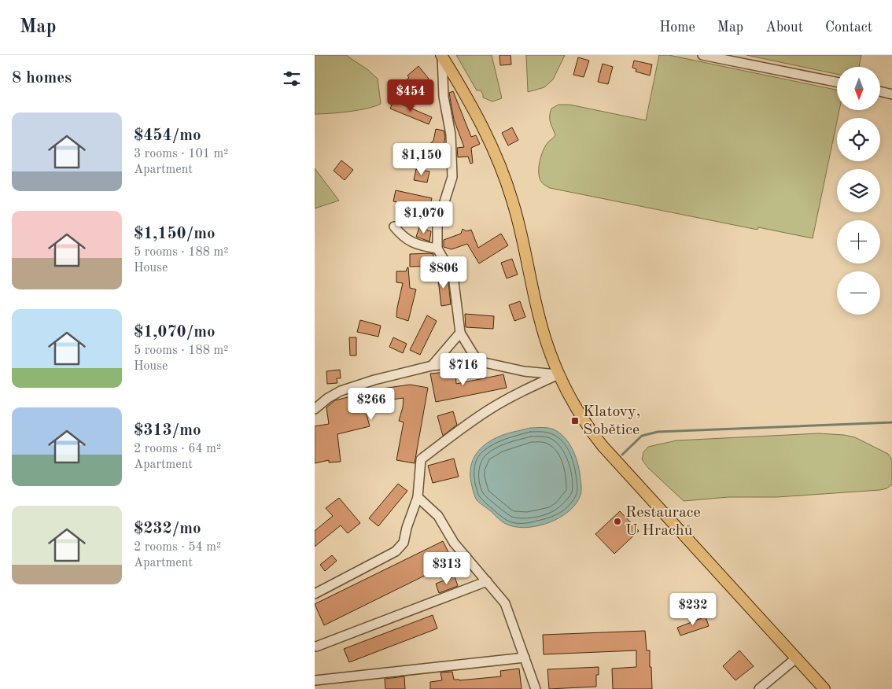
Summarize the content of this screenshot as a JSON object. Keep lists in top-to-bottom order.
{
  "places": {
    "transit": ["Klatovy, Sobětice"],
    "other": ["Restaurace U Hrachů"]
  },
  "north": "bottom",
  "page": {
    "header": "Map",
    "nav": [
      "Home",
      "Map",
      "About",
      "Contact"
    ],
    "heading": "8 homes",
    "map_buttons": ["+", "−"],
    "price": [
      "$454",
      "$1,150",
      "$1,070",
      "$806",
      "$716",
      "$266",
      "$313",
      "$232"
    ],
    "list": [
      {
        "name": "$454/mo",
        "note": "3 rooms · 101 m² · Apartment"
      },
      {
        "name": "$1,150/mo",
        "note": "5 rooms · 188 m² · House"
      },
      {
        "name": "$1,070/mo",
        "note": "5 rooms · 188 m² · House"
      },
      {
        "name": "$313/mo",
        "note": "2 rooms · 64 m² · Apartment"
      },
      {
        "name": "$232/mo",
        "note": "2 rooms · 54 m² · Apartment"
      }
    ]
  }
}
